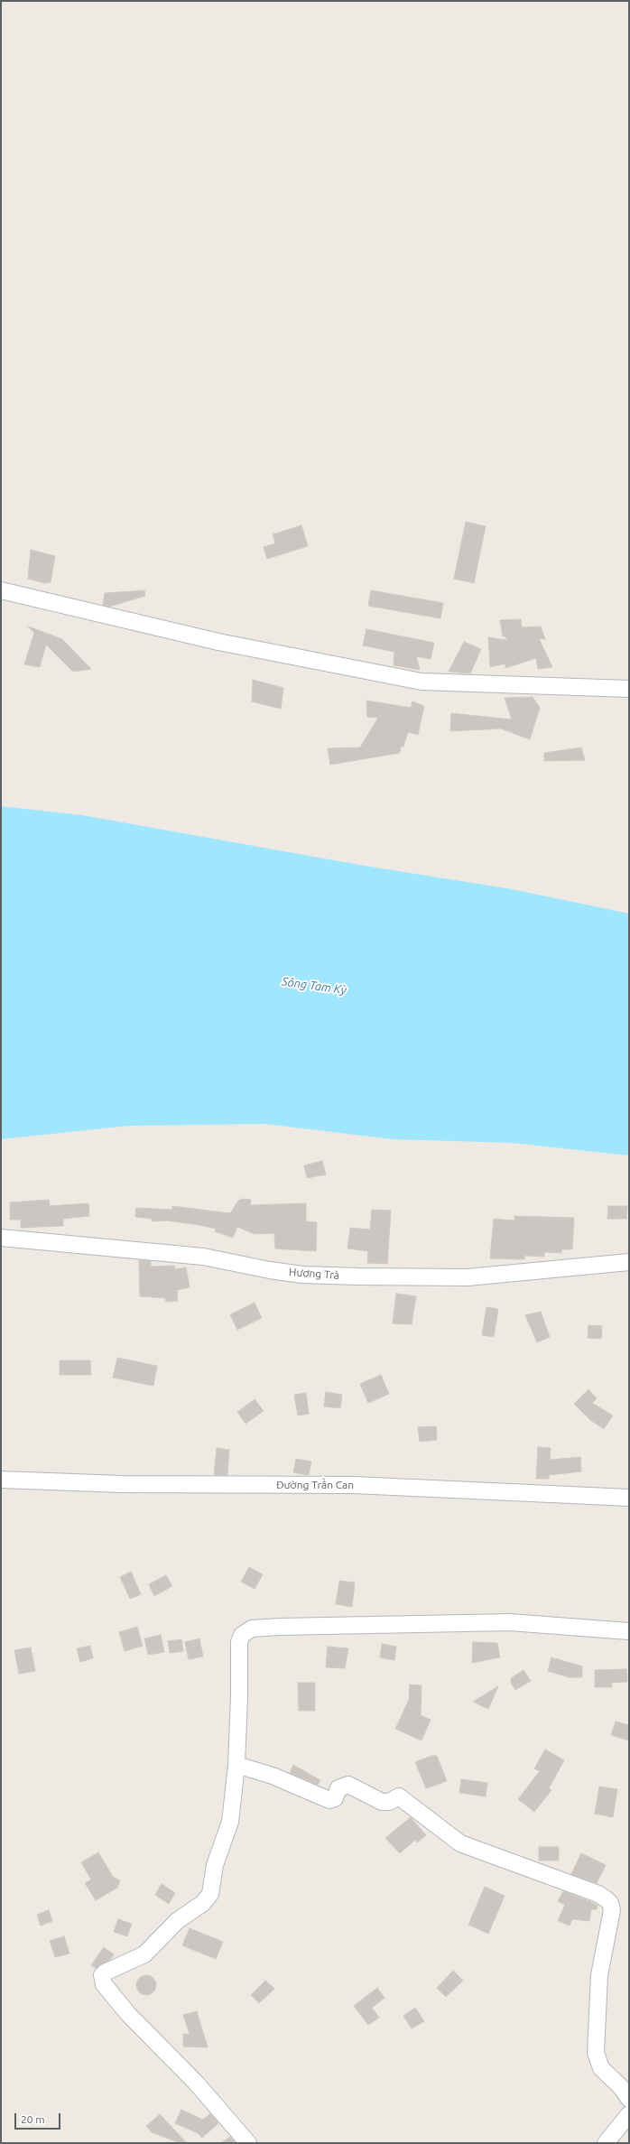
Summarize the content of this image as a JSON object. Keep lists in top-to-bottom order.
{
  "streets": {
    "street": ["Hương Trà", "Đường Trần Can"]
  },
  "water": ["Sông Tam Kỳ"],
  "scale_bar": "20 m"
}
